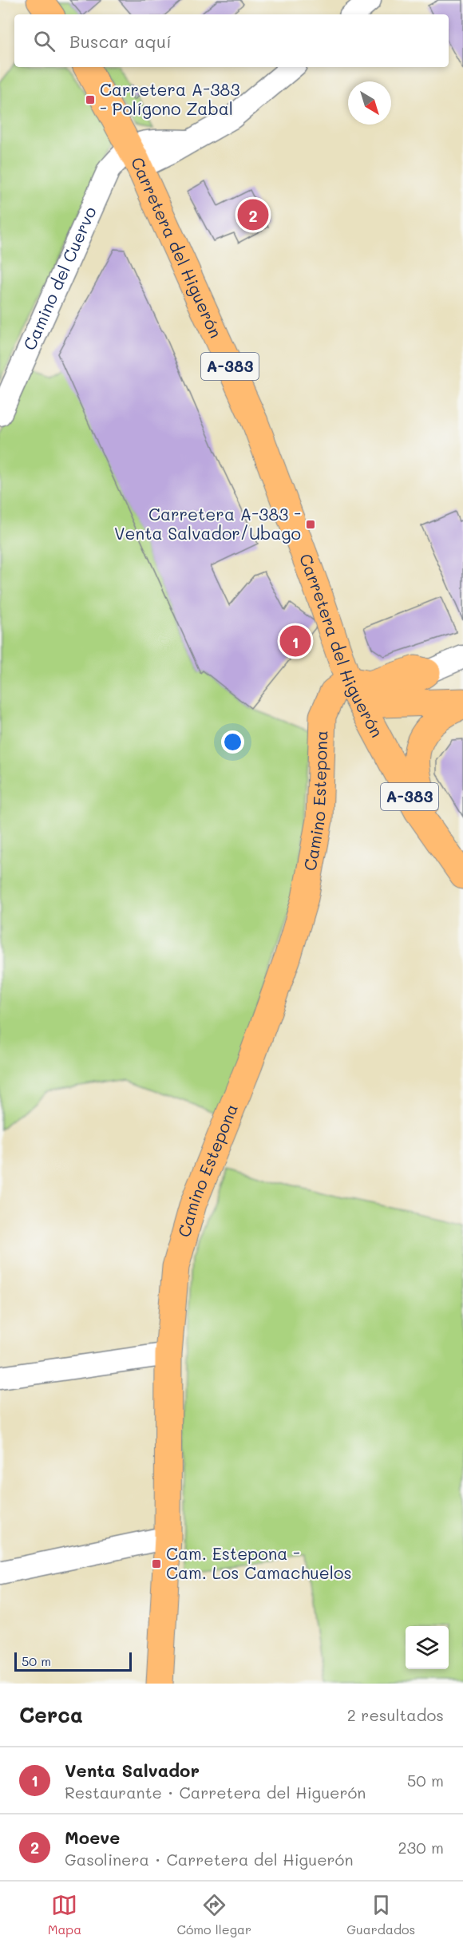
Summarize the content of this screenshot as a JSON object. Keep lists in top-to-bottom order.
{
  "streets": {
    "main road": ["Carretera del Higuerón", "A-383", "Camino Estepona"],
    "street": ["Camino del Cuervo"]
  },
  "crossings": [
    ["Carretera del Higuerón", "Camino del Cuervo"],
    ["Carretera del Higuerón", "Camino Estepona"]
  ],
  "places": {
    "transit": ["Carretera A-383 - Polígono Zabal", "Carretera A-383 - Venta Salvador/Ubago", "Cam. Estepona - Cam. Los Camachuelos"]
  },
  "scale_bar": "50 m",
  "north": "bottom right",
  "page": {
    "search": "Buscar aquí",
    "pins": ["2", "1"],
    "scale": "50 m",
    "heading": ["Cerca", "2 resultados"],
    "list": [
      {
        "mark": "1",
        "name": "Venta Salvador",
        "note": "Restaurante · Carretera del Higuerón",
        "value": "50 m"
      },
      {
        "mark": "2",
        "name": "Moeve",
        "note": "Gasolinera · Carretera del Higuerón",
        "value": "230 m"
      }
    ],
    "nav": ["Mapa", "Cómo llegar", "Guardados"]
  }
}
